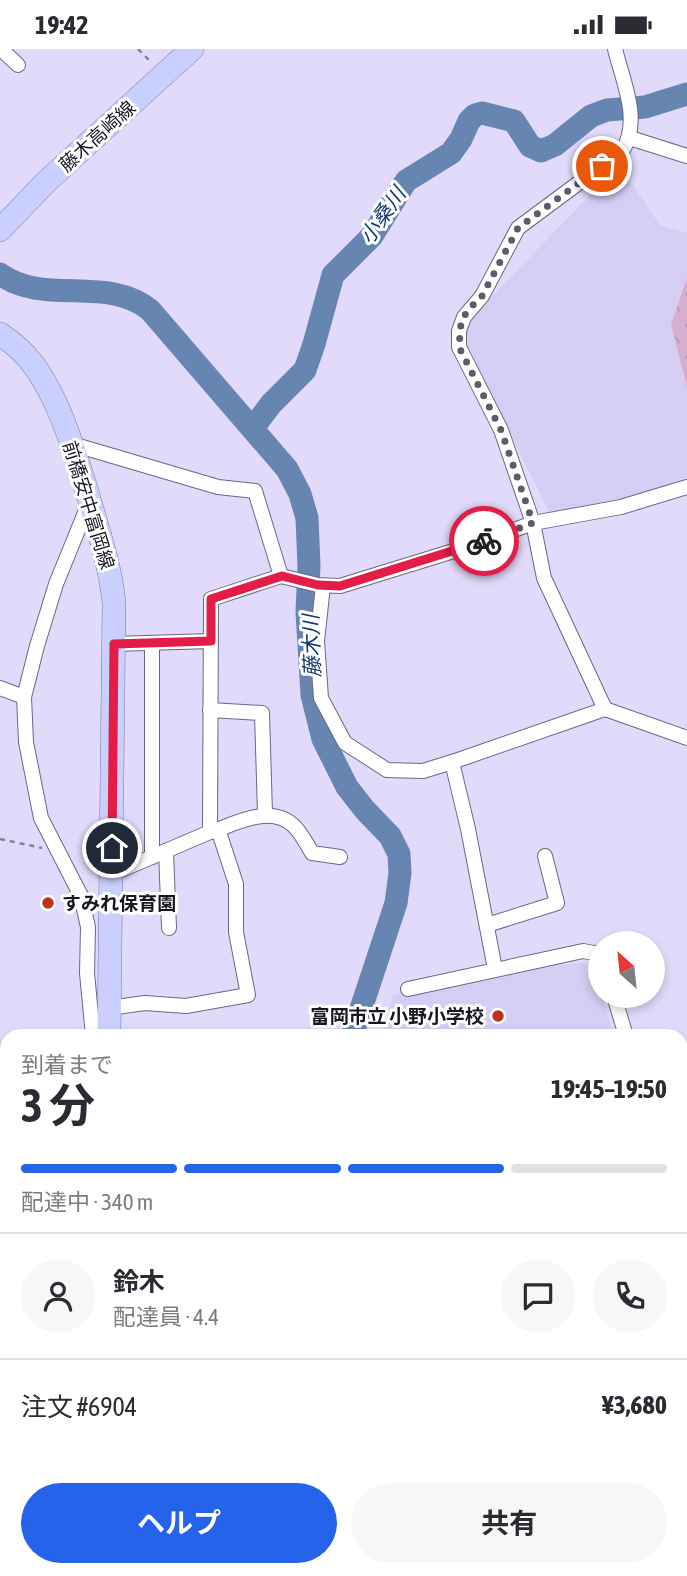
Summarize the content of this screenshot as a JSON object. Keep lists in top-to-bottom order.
{
  "streets": {
    "main road": ["藤木高崎線", "前橋安中富岡線"]
  },
  "water": ["小桑川", "藤木川"],
  "places": ["すみれ保育園", "富岡市立 小野小学校"],
  "north": "top left",
  "page": {
    "status": "19:42",
    "heading": ["3 分", "到着まで", "19:45–19:50"],
    "panel": [
      "鈴木",
      "配達員 · 4.4",
      "注文 #6904",
      "¥3,680"
    ],
    "bar": "配達中 · 340 m",
    "buttons": ["ヘルプ", "共有"]
  }
}
